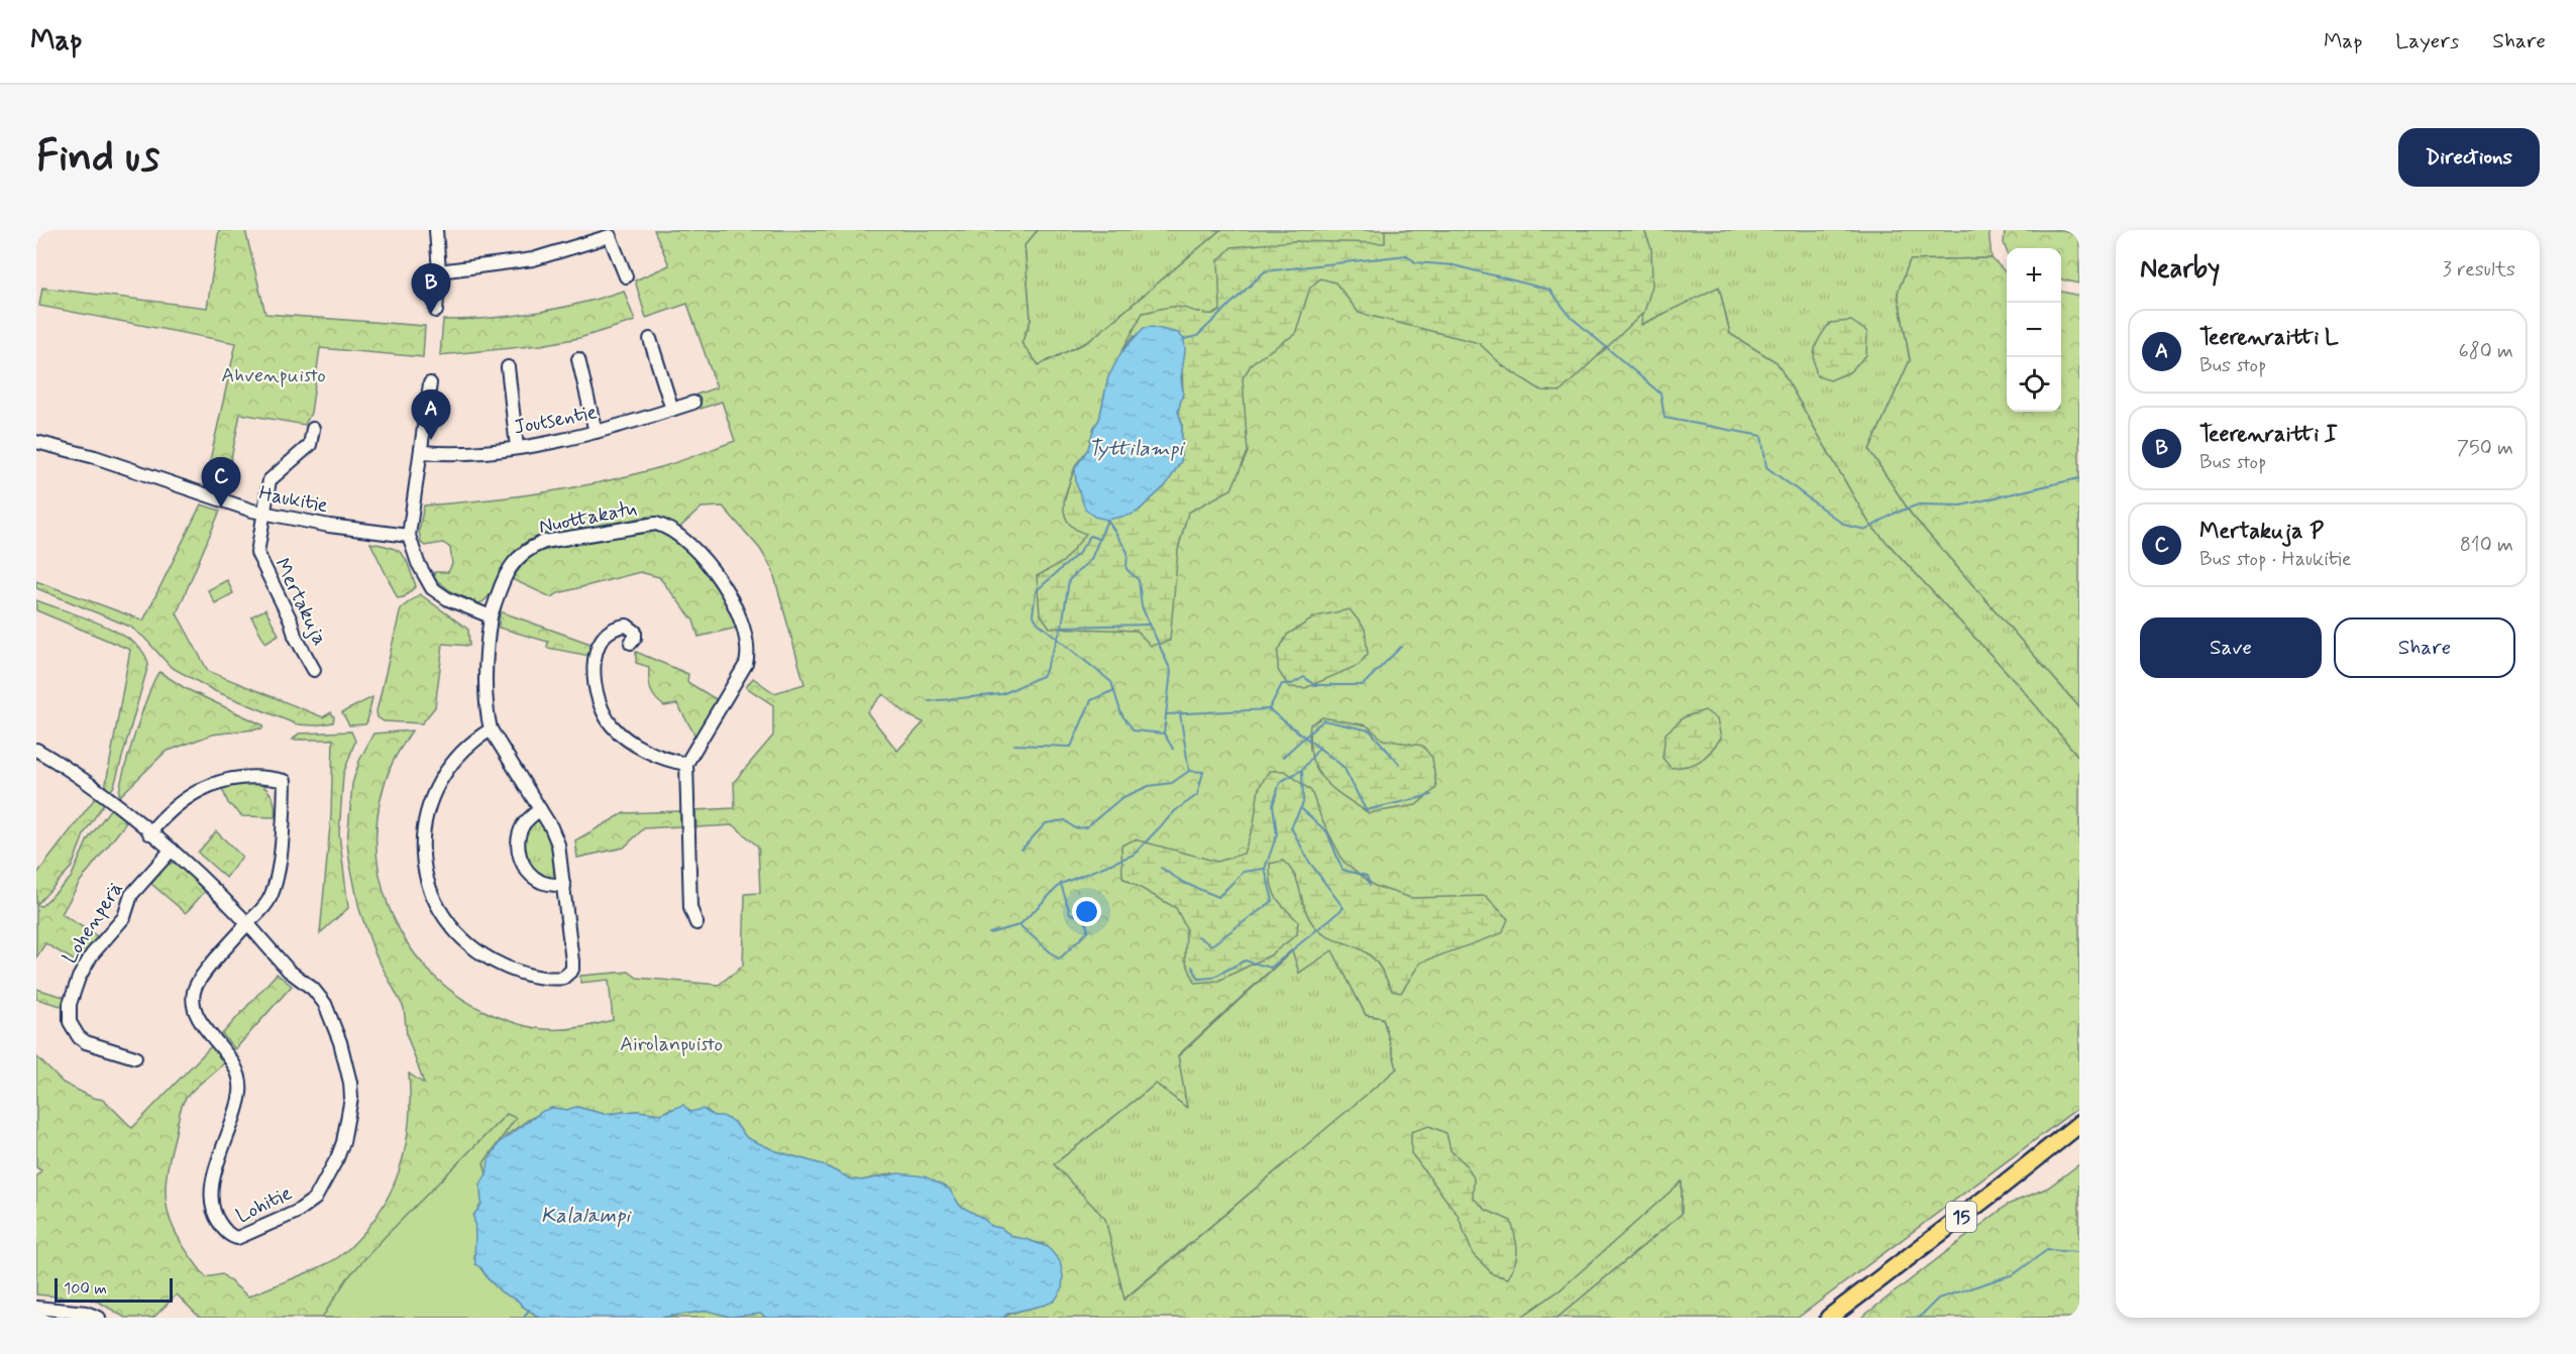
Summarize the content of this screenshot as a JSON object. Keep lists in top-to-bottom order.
{
  "streets": {
    "highway": ["15"],
    "street": [
      "Joutsentie",
      "Haukitie",
      "Nuottakatu",
      "Mertakuja",
      "Lohenperä",
      "Lohitie"
    ]
  },
  "crossings": [
    ["Haukitie", "Mertakuja"],
    ["Lohenperä", "Lohitie"]
  ],
  "water": ["Tyttilampi", "Kalalampi"],
  "parks": ["Ahvenpuisto", "Airolanpuisto"],
  "scale_bar": "100 m",
  "page": {
    "header": "Map",
    "nav": ["Map", "Layers", "Share"],
    "buttons": [
      "Directions",
      ["Save", "Share"]
    ],
    "title": "Find us",
    "heading": ["Nearby", "3 results"],
    "map_buttons": ["+", "−"],
    "pins": ["B", "A", "C"],
    "list": [
      {
        "mark": "A",
        "name": "Teerenraitti L",
        "note": "Bus stop",
        "value": "680 m"
      },
      {
        "mark": "B",
        "name": "Teerenraitti I",
        "note": "Bus stop",
        "value": "750 m"
      },
      {
        "mark": "C",
        "name": "Mertakuja P",
        "note": "Bus stop · Haukitie",
        "value": "810 m"
      }
    ],
    "scale": "100 m"
  }
}
